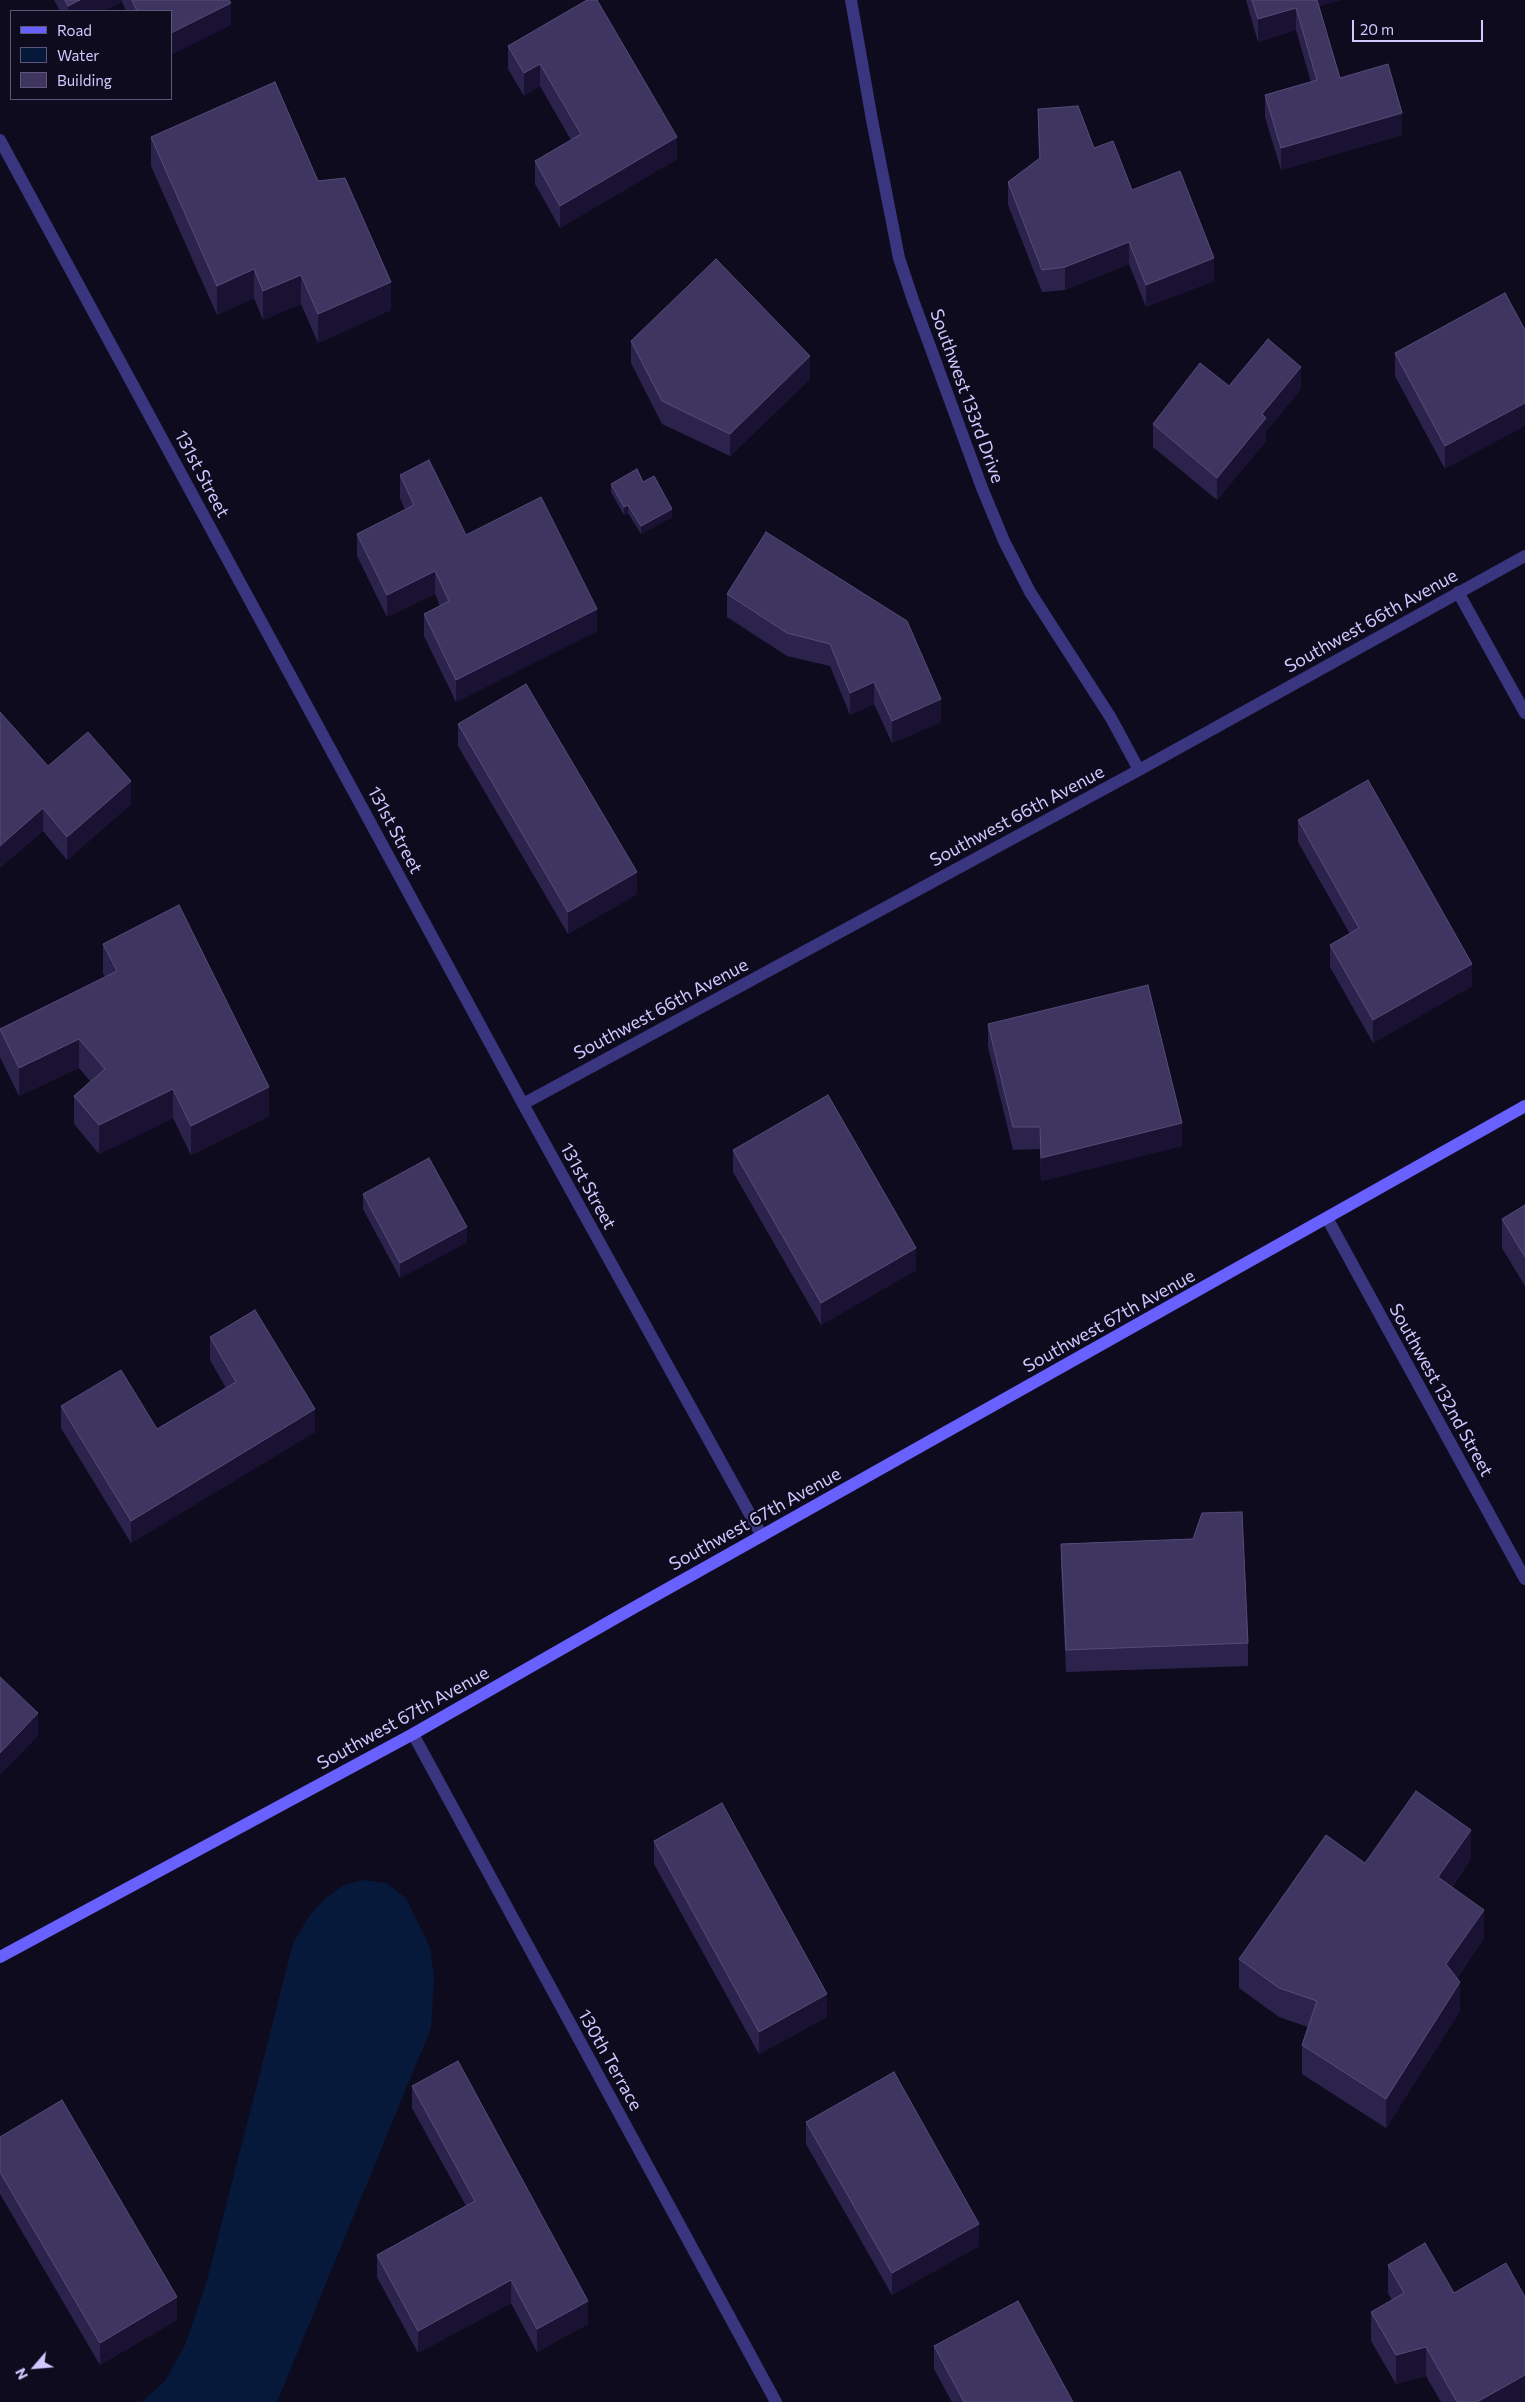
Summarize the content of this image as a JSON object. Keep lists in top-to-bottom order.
{
  "streets": {
    "main road": ["Southwest 67th Avenue"],
    "street": [
      "Southwest 133rd Drive",
      "131st Street",
      "Southwest 66th Avenue",
      "Southwest 132nd Street",
      "130th Terrace"
    ]
  },
  "crossings": [
    ["Southwest 133rd Drive", "Southwest 66th Avenue"],
    ["131st Street", "Southwest 66th Avenue"],
    ["131st Street", "Southwest 67th Avenue"],
    ["Southwest 67th Avenue", "Southwest 132nd Street"],
    ["Southwest 67th Avenue", "130th Terrace"]
  ],
  "legend": ["Road", "Water", "Building"],
  "scale_bar": "20 m",
  "north": "bottom left"
}
